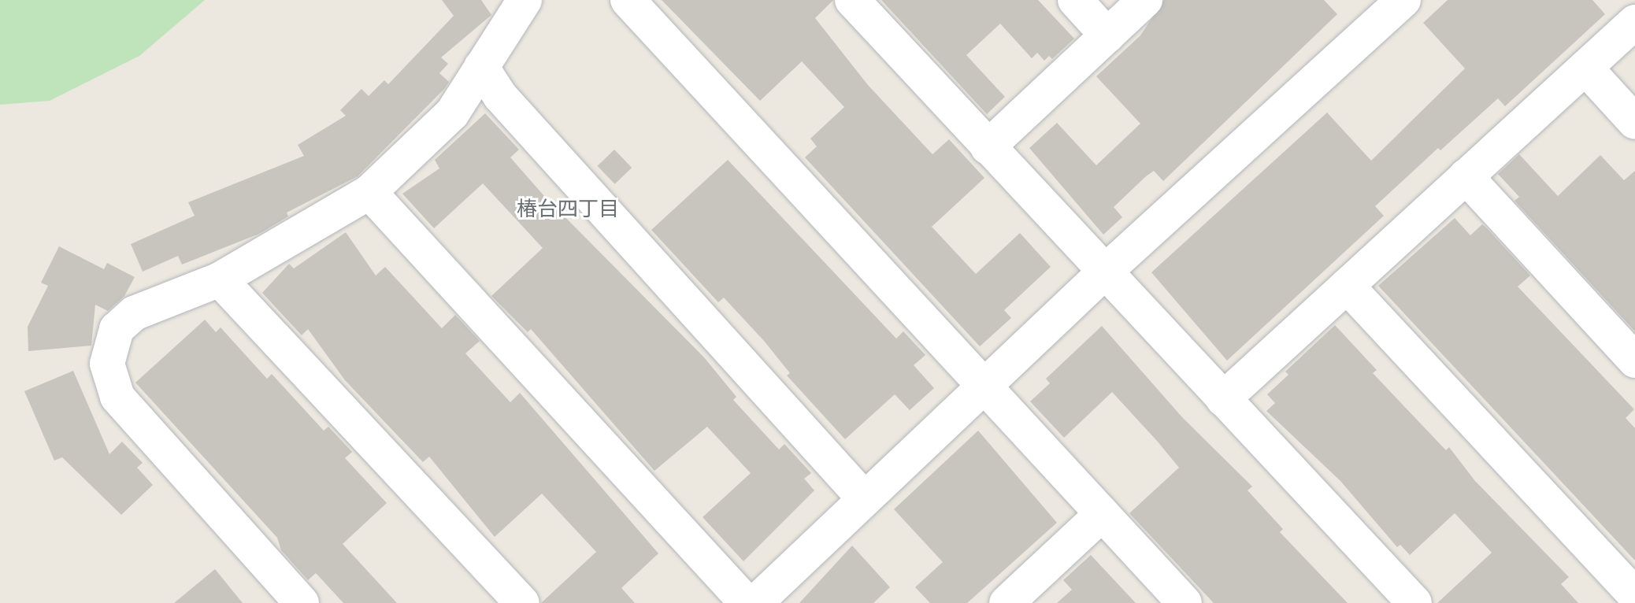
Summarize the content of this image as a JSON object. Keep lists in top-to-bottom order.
{
  "districts": ["椿台四丁目"]
}
